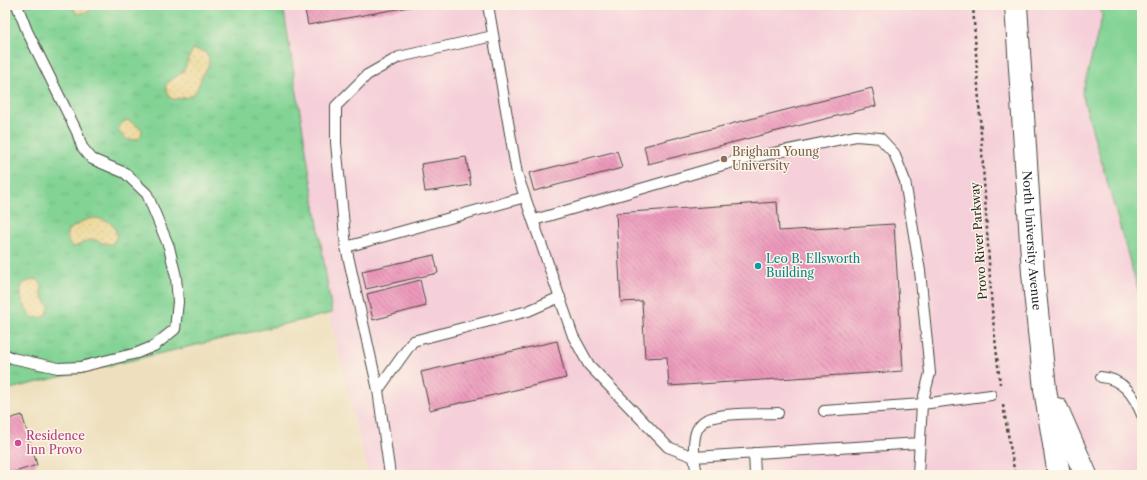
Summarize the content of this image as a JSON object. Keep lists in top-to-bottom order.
{
  "streets": {
    "highway": ["North University Avenue"],
    "path": ["Provo River Parkway"]
  },
  "places": ["Brigham Young University", "Leo B. Ellsworth Building", "Residence Inn Provo"]
}
